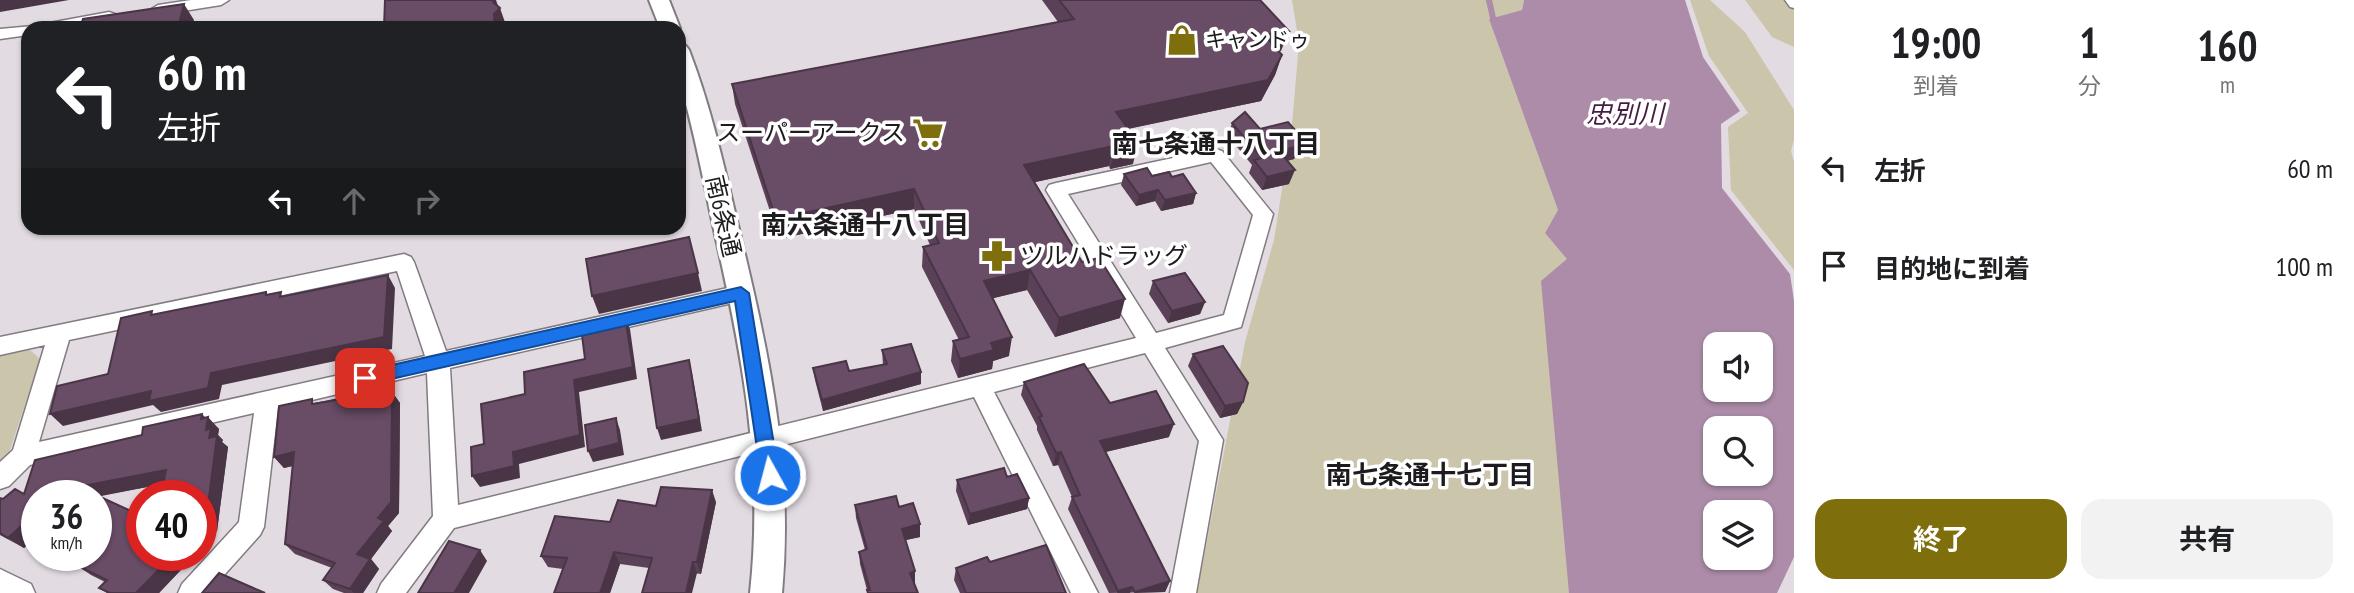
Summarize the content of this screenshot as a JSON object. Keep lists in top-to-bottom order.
{
  "streets": {
    "street": ["南6条通"]
  },
  "districts": ["南七条通十八丁目", "南六条通十八丁目", "南七条通十七丁目"],
  "water": ["忠別川"],
  "places": {
    "shop": ["キャンドゥ"],
    "supermarket": ["スーパーアークス"],
    "pharmacy": ["ツルハドラッグ"]
  },
  "page": {
    "eta": [
      "19:00",
      "到着",
      "1",
      "分",
      "160",
      "m"
    ],
    "turn": ["60 m", "左折"],
    "list": [
      {
        "name": "左折",
        "value": "60 m"
      },
      {
        "name": "目的地に到着",
        "value": "100 m"
      }
    ],
    "speed": "36 km/h",
    "limit": "40",
    "buttons": ["終了", "共有"]
  }
}
